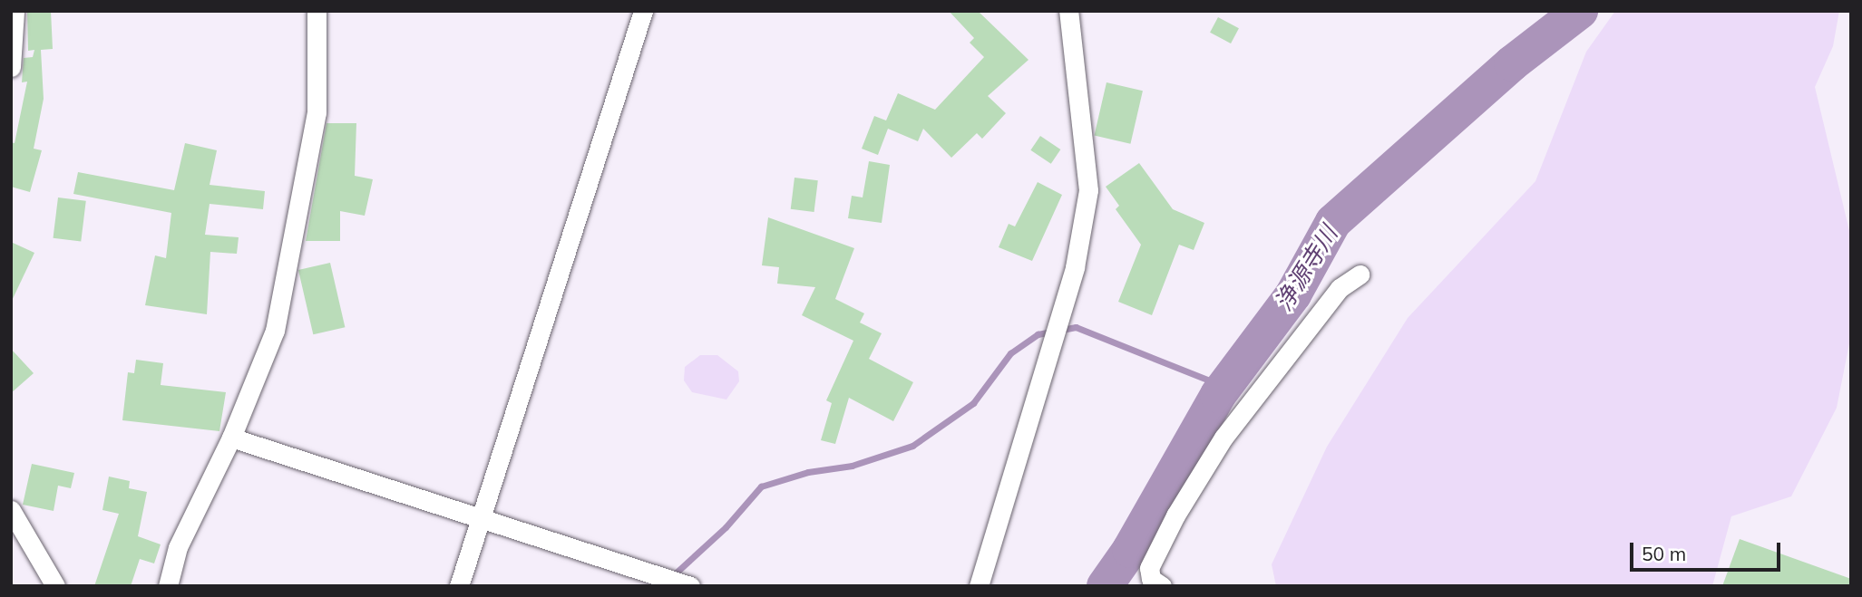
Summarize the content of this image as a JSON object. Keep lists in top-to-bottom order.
{
  "water": ["浄源寺川"],
  "scale_bar": "50 m"
}
